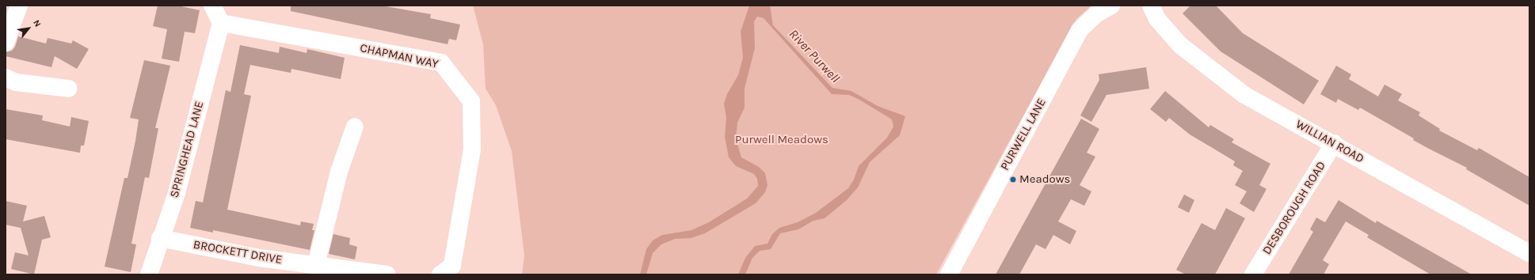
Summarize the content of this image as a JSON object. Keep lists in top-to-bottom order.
{
  "streets": {
    "street": [
      "CHAPMAN WAY",
      "PURWELL LANE",
      "WILLIAN ROAD",
      "SPRINGHEAD LANE",
      "DESBOROUGH ROAD",
      "BROCKETT DRIVE"
    ]
  },
  "crossings": [
    ["CHAPMAN WAY", "SPRINGHEAD LANE"],
    ["WILLIAN ROAD", "DESBOROUGH ROAD"],
    ["SPRINGHEAD LANE", "BROCKETT DRIVE"]
  ],
  "water": ["River Purwell"],
  "parks": ["Purwell Meadows"],
  "places": ["Meadows"],
  "north": "top right"
}
